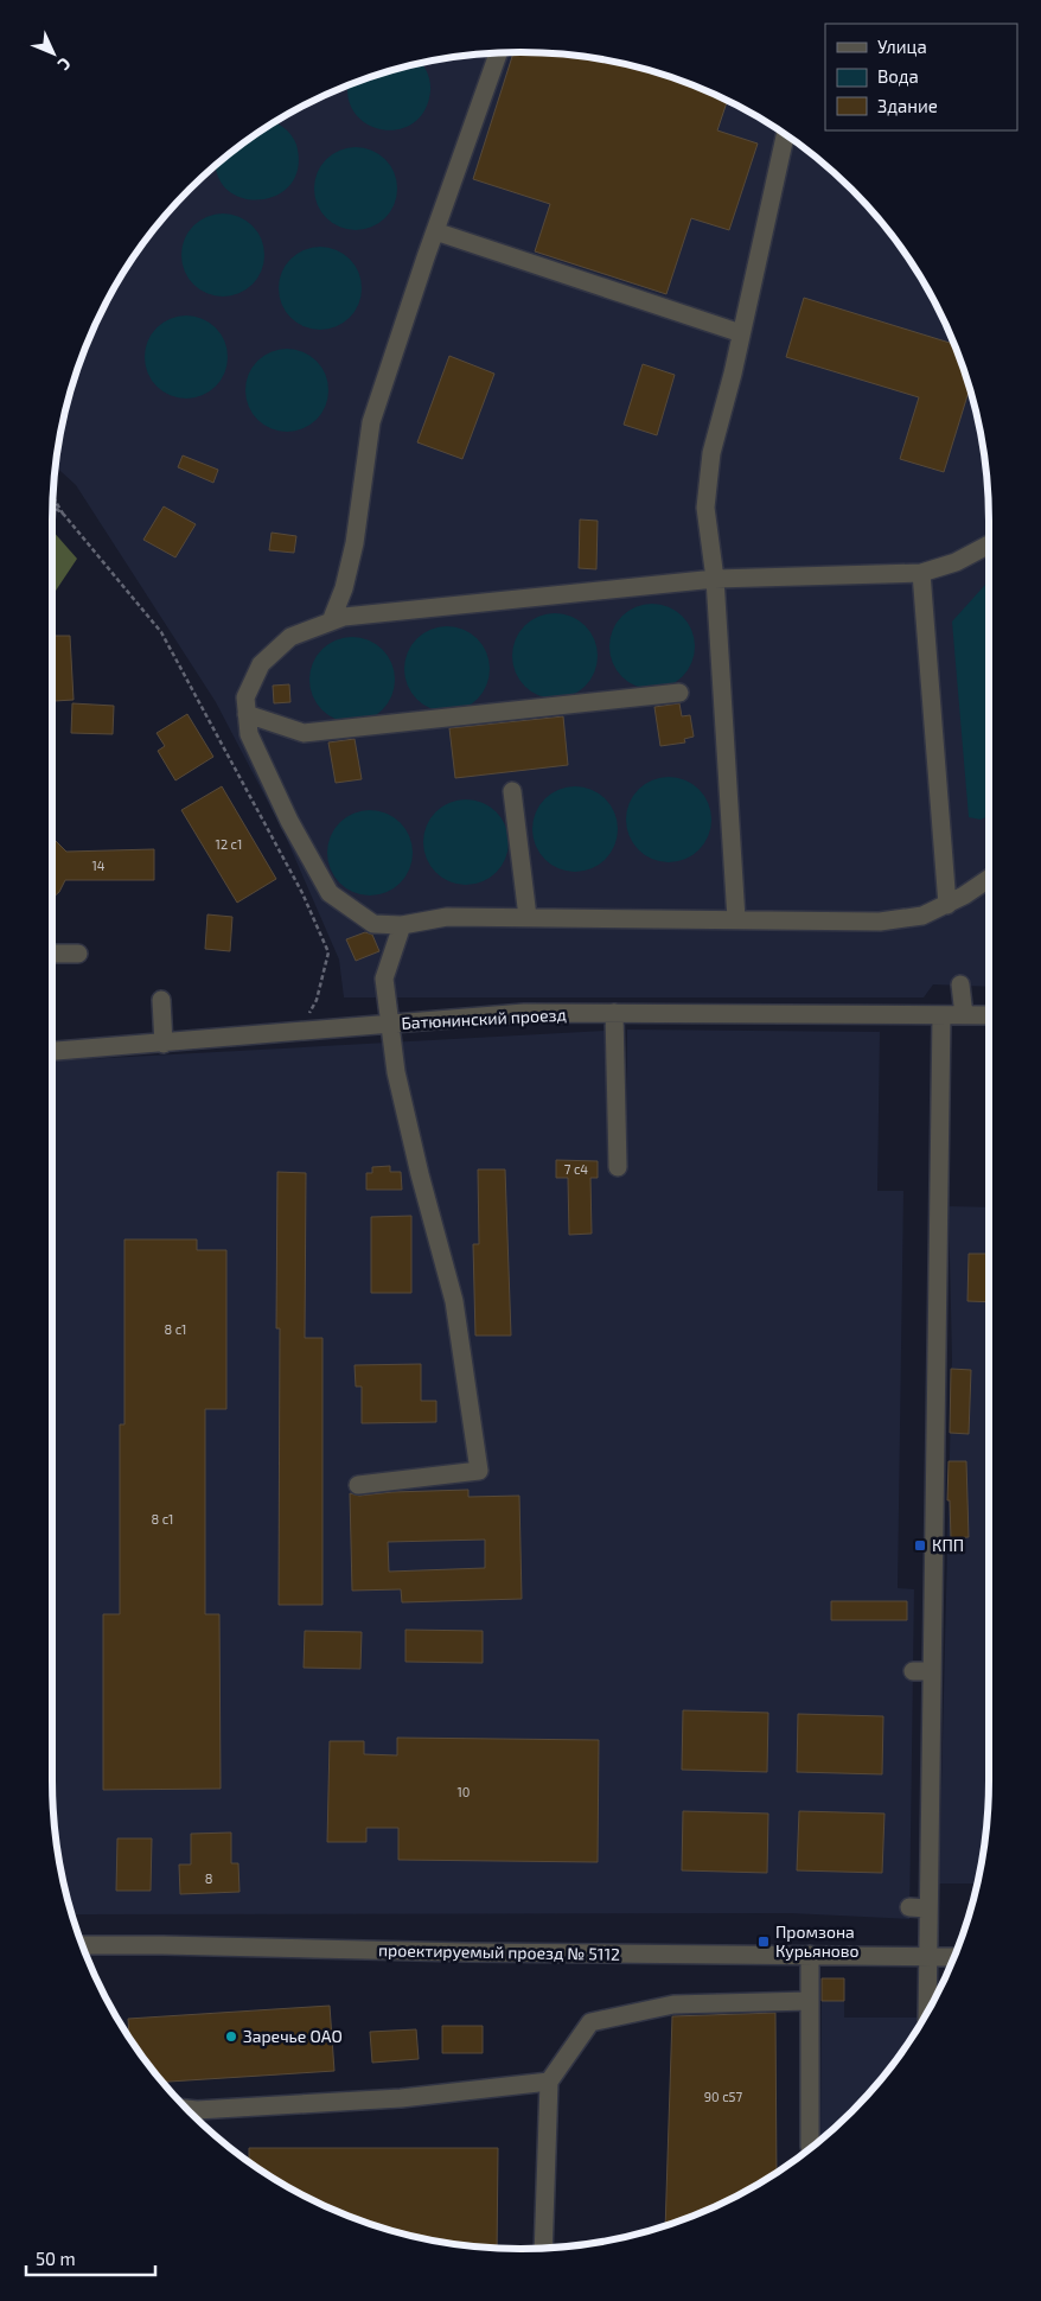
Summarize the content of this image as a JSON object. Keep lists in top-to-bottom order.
{
  "streets": {
    "street": ["Батюнинский проезд", "проектируемый проезд № 5112"]
  },
  "places": {
    "transit": ["КПП", "Промзона Курьяново"],
    "other": ["Заречье ОАО"]
  },
  "house_numbers": [
    "12 с1",
    "14",
    "7 с4",
    "8 с1",
    "8 с1",
    "10",
    "8",
    "90 с57"
  ],
  "legend": ["Улица", "Вода", "Здание"],
  "scale_bar": "50 m",
  "north": "bottom right"
}
